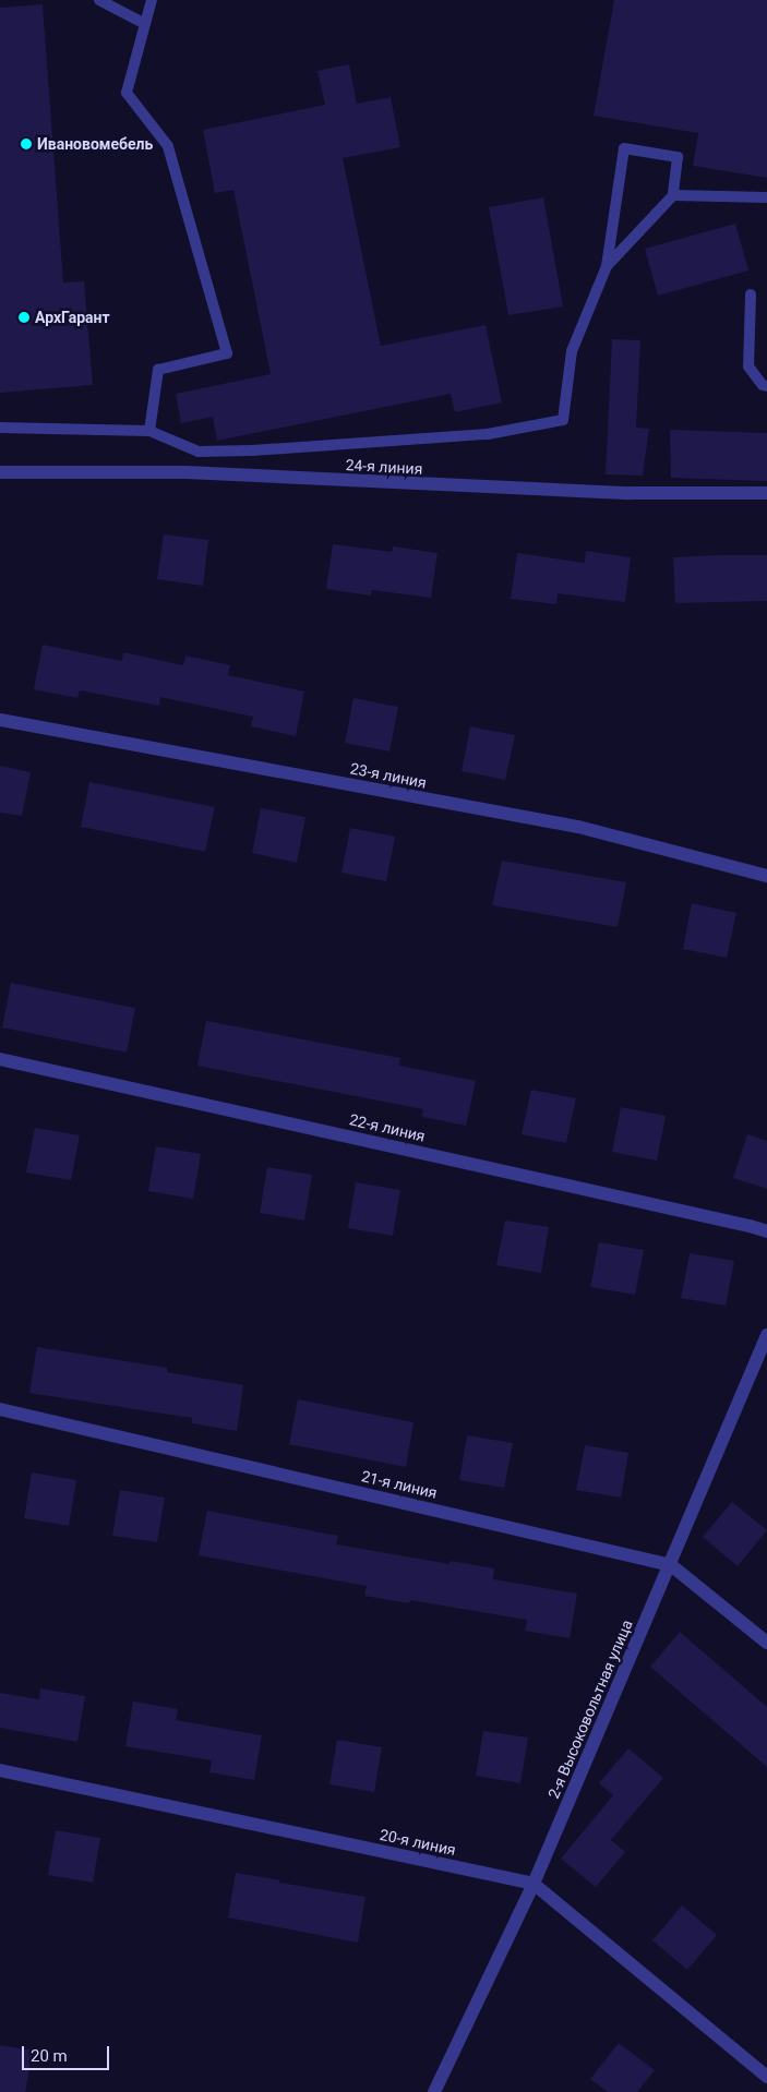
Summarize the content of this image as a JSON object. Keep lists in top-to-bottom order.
{
  "streets": {
    "street": [
      "24-я линия",
      "23-я линия",
      "22-я линия",
      "21-я линия",
      "2-я Высоковольтная улица",
      "20-я линия"
    ]
  },
  "crossings": [
    ["21-я линия", "2-я Высоковольтная улица"],
    ["2-я Высоковольтная улица", "20-я линия"]
  ],
  "places": ["Ивановомебель", "АрхГарант"],
  "scale_bar": "20 m"
}
